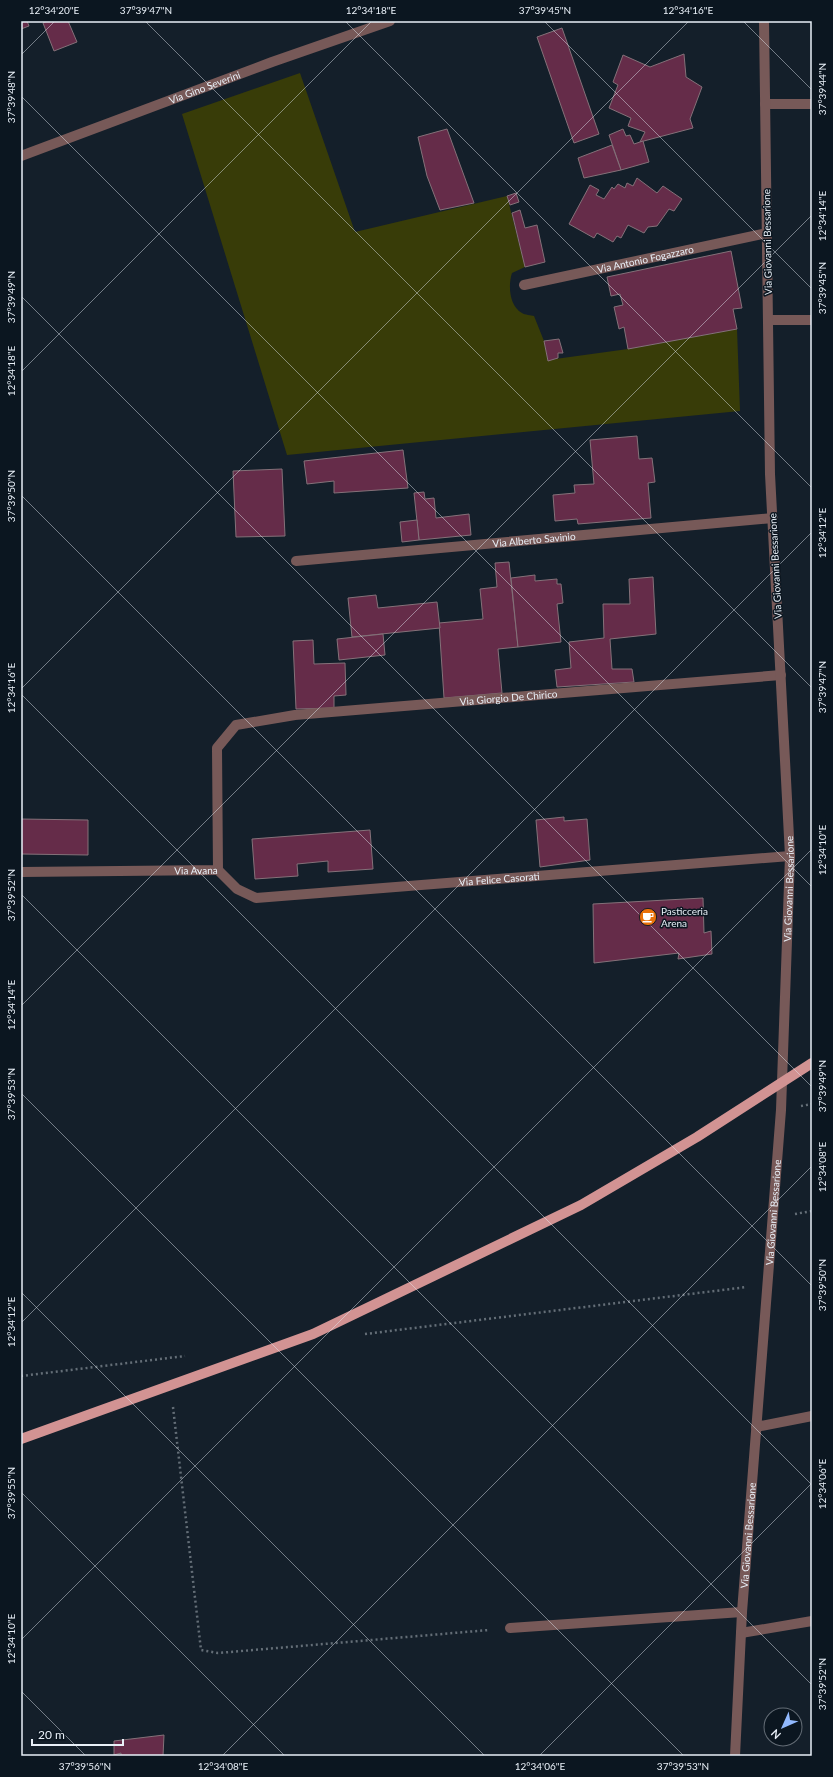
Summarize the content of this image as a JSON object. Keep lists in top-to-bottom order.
{
  "streets": {
    "street": [
      "Via Gino Severini",
      "Via Giovanni Bessarione",
      "Via Antonio Fogazzaro",
      "Via Alberto Savinio",
      "Via Giorgio De Chirico",
      "Via Avana",
      "Via Felice Casorati"
    ]
  },
  "crossings": [
    ["Via Giovanni Bessarione", "Via Antonio Fogazzaro"],
    ["Via Giovanni Bessarione", "Via Alberto Savinio"],
    ["Via Giovanni Bessarione", "Via Giorgio De Chirico"],
    ["Via Giovanni Bessarione", "Via Felice Casorati"],
    ["Via Giorgio De Chirico", "Via Avana"],
    ["Via Avana", "Via Felice Casorati"]
  ],
  "places": {
    "cafe": ["Pasticceria Arena"]
  },
  "scale_bar": "20 m",
  "north": "bottom left",
  "coordinates": [
    "12°34'20\"E",
    "37°39'47\"N",
    "12°34'18\"E",
    "37°39'45\"N",
    "12°34'16\"E",
    "37°39'44\"N",
    "37°39'48\"N",
    "12°34'14\"E",
    "37°39'49\"N",
    "37°39'50\"N",
    "12°34'12\"E",
    "12°34'10\"E",
    "37°39'52\"N",
    "37°39'53\"N",
    "12°34'08\"E",
    "12°34'06\"E",
    "37°39'55\"N",
    "37°39'56\"N"
  ]
}
